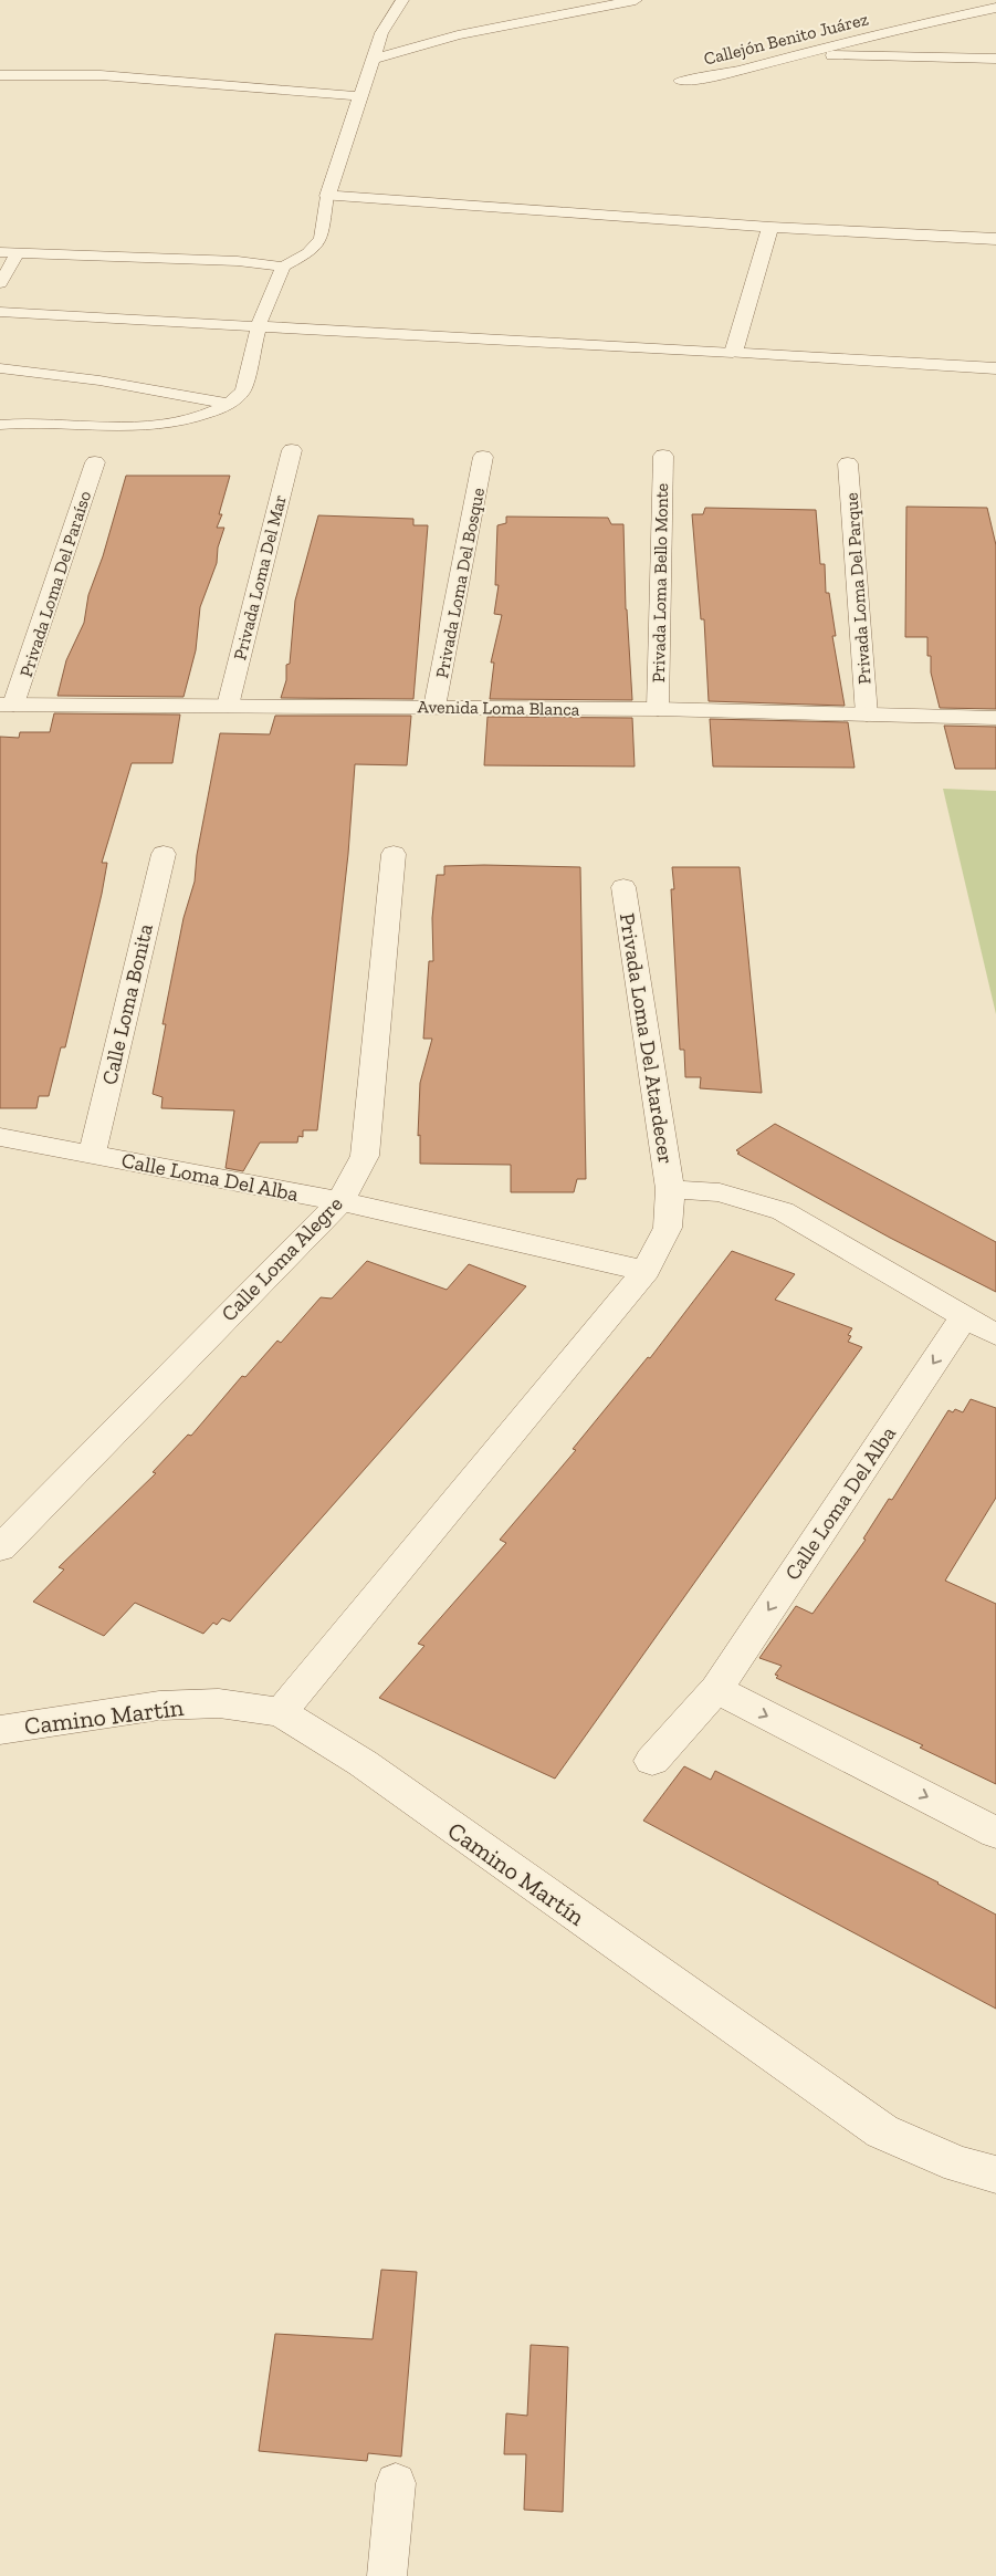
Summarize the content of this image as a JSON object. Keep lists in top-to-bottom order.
{
  "streets": {
    "street": [
      "Callejón Benito Juárez",
      "Privada Loma Del Mar",
      "Privada Loma Del Bosque",
      "Privada Loma Bello Monte",
      "Privada Loma Del Paraíso",
      "Privada Loma Del Parque",
      "Avenida Loma Blanca",
      "Calle Loma Bonita",
      "Privada Loma Del Atardecer",
      "Calle Loma Del Alba",
      "Calle Loma Alegre",
      "Camino Martín"
    ]
  },
  "crossings": [
    ["Privada Loma Del Mar", "Avenida Loma Blanca"],
    ["Privada Loma Del Bosque", "Avenida Loma Blanca"],
    ["Privada Loma Bello Monte", "Avenida Loma Blanca"],
    ["Privada Loma Del Paraíso", "Avenida Loma Blanca"],
    ["Privada Loma Del Parque", "Avenida Loma Blanca"],
    ["Calle Loma Bonita", "Calle Loma Del Alba"],
    ["Privada Loma Del Atardecer", "Calle Loma Del Alba"],
    ["Privada Loma Del Atardecer", "Camino Martín"],
    ["Calle Loma Del Alba", "Calle Loma Alegre"]
  ],
  "one_way": ["Calle Loma Del Alba"]
}
